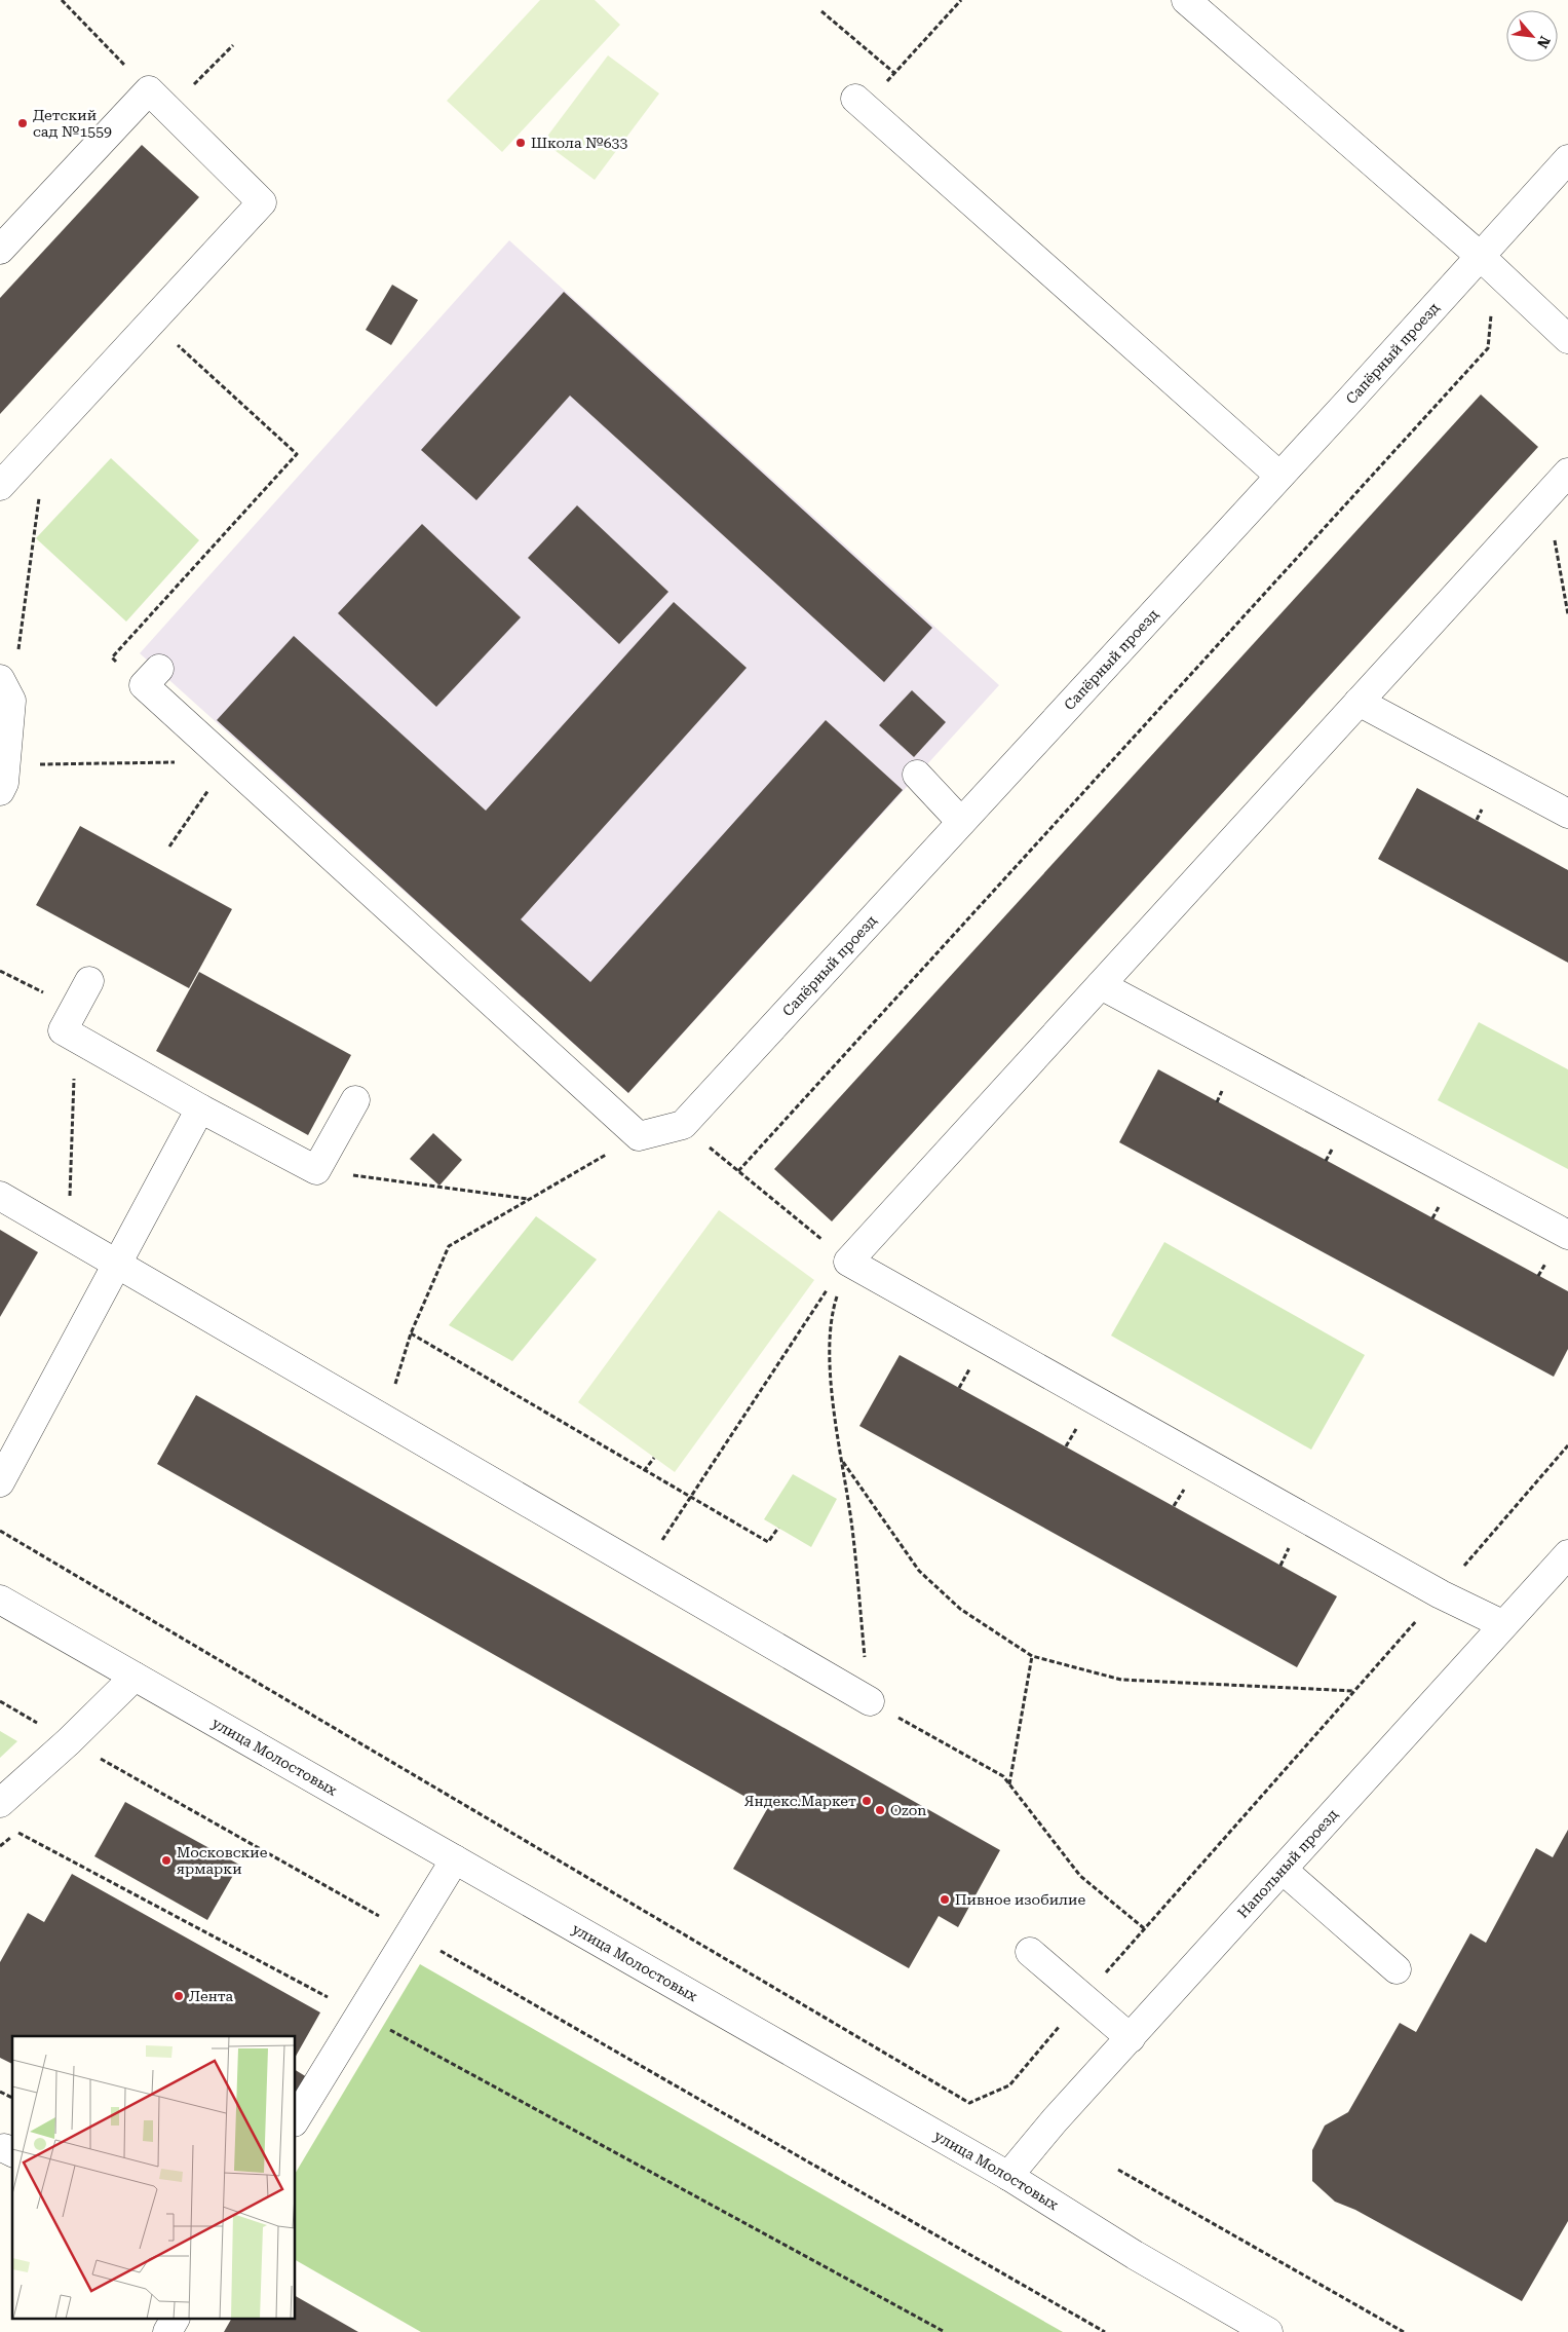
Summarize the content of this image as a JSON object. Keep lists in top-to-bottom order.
{
  "streets": {
    "street": ["Сапёрный проезд", "улица Молостовых", "Напольный проезд"]
  },
  "crossings": [
    ["улица Молостовых", "Напольный проезд"]
  ],
  "places": [
    "Детский сад №1559",
    "Школа №633",
    "Яндекс.Маркет",
    "Ozon",
    "Московские ярмарки",
    "Пивное изобилие",
    "Лента"
  ],
  "north": "bottom right"
}
